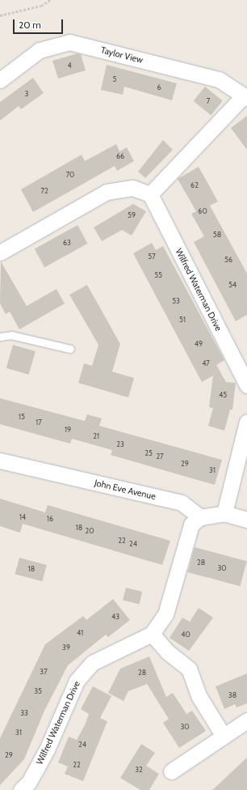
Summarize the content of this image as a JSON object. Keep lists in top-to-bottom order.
{
  "streets": {
    "street": ["Taylor View", "Wilfred Waterman Drive", "John Eve Avenue"]
  },
  "crossings": [
    ["Wilfred Waterman Drive", "John Eve Avenue"]
  ],
  "house_numbers": [
    "4",
    "5",
    "6",
    "3",
    "7",
    "66",
    "70",
    "62",
    "72",
    "60",
    "59",
    "58",
    "63",
    "57",
    "56",
    "55",
    "54",
    "53",
    "51",
    "49",
    "47",
    "45",
    "15",
    "17",
    "19",
    "21",
    "23",
    "25",
    "27",
    "29",
    "31",
    "14",
    "16",
    "18",
    "20",
    "22",
    "24",
    "28",
    "30",
    "18",
    "43",
    "41",
    "40",
    "39",
    "37",
    "28",
    "35",
    "38",
    "33",
    "30",
    "31",
    "24",
    "29",
    "22",
    "32"
  ],
  "scale_bar": "20 m"
}
